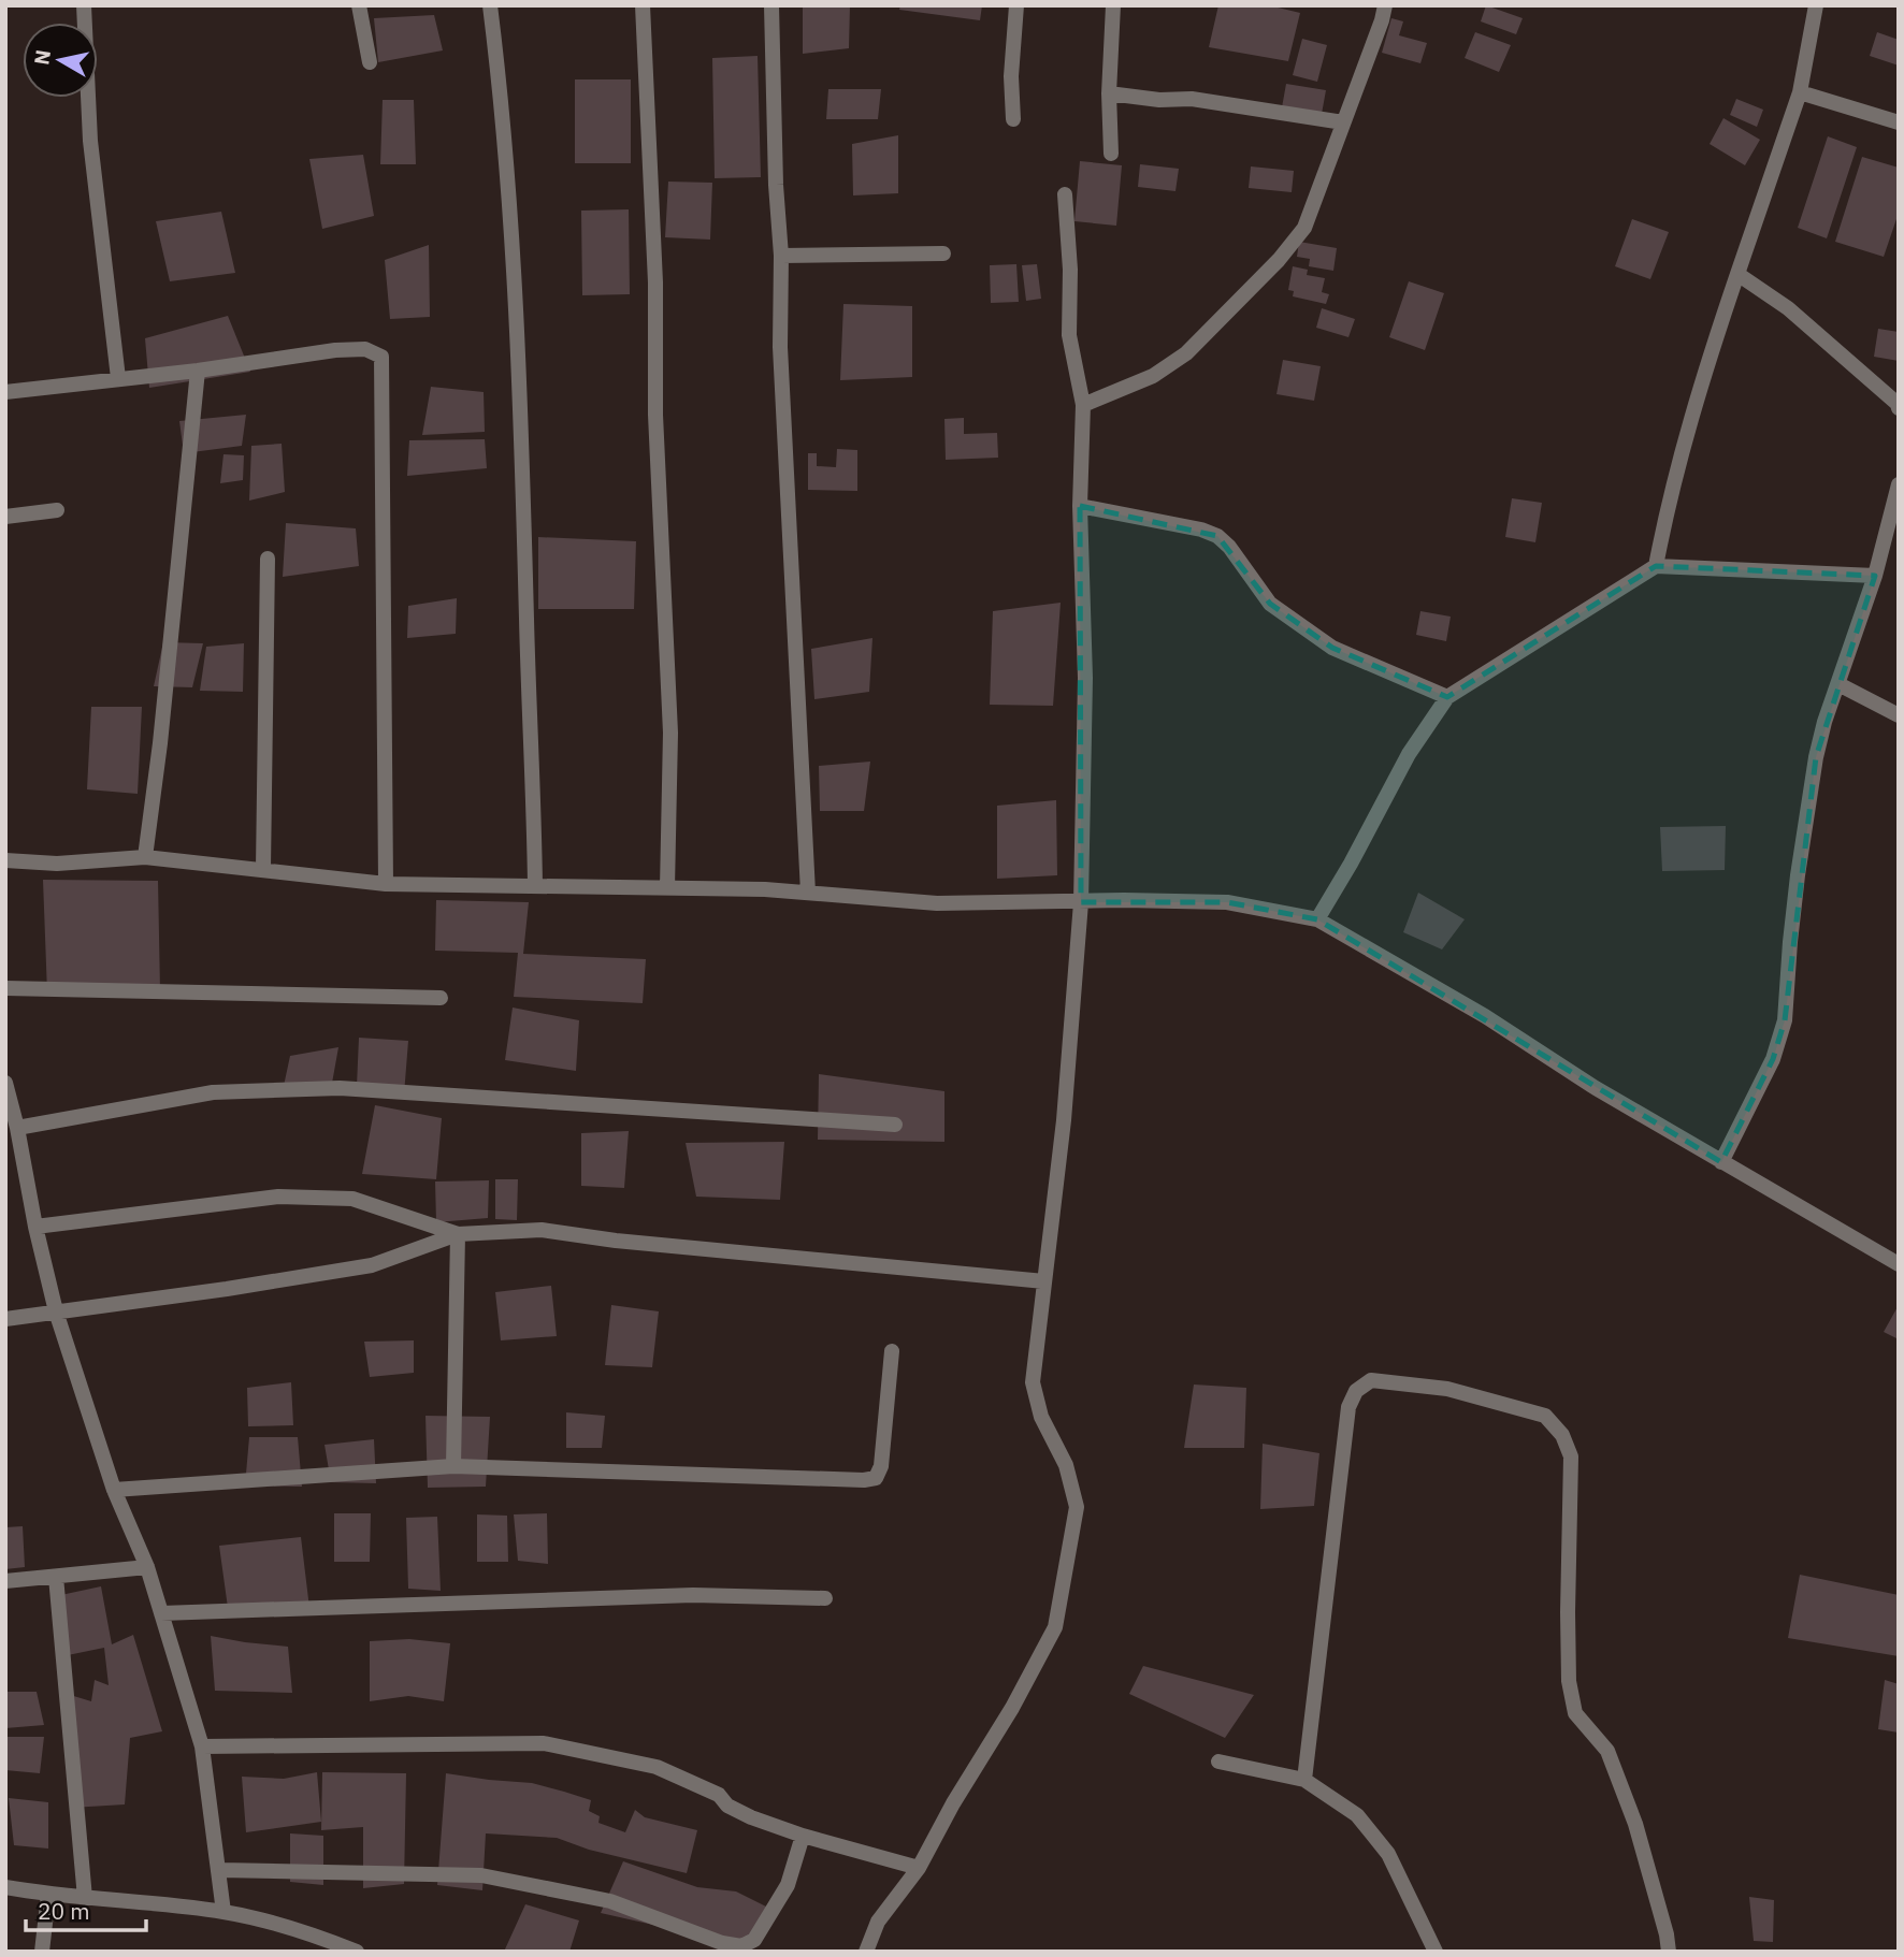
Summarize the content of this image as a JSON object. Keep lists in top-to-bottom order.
{
  "scale_bar": "20 m",
  "north": "left"
}
